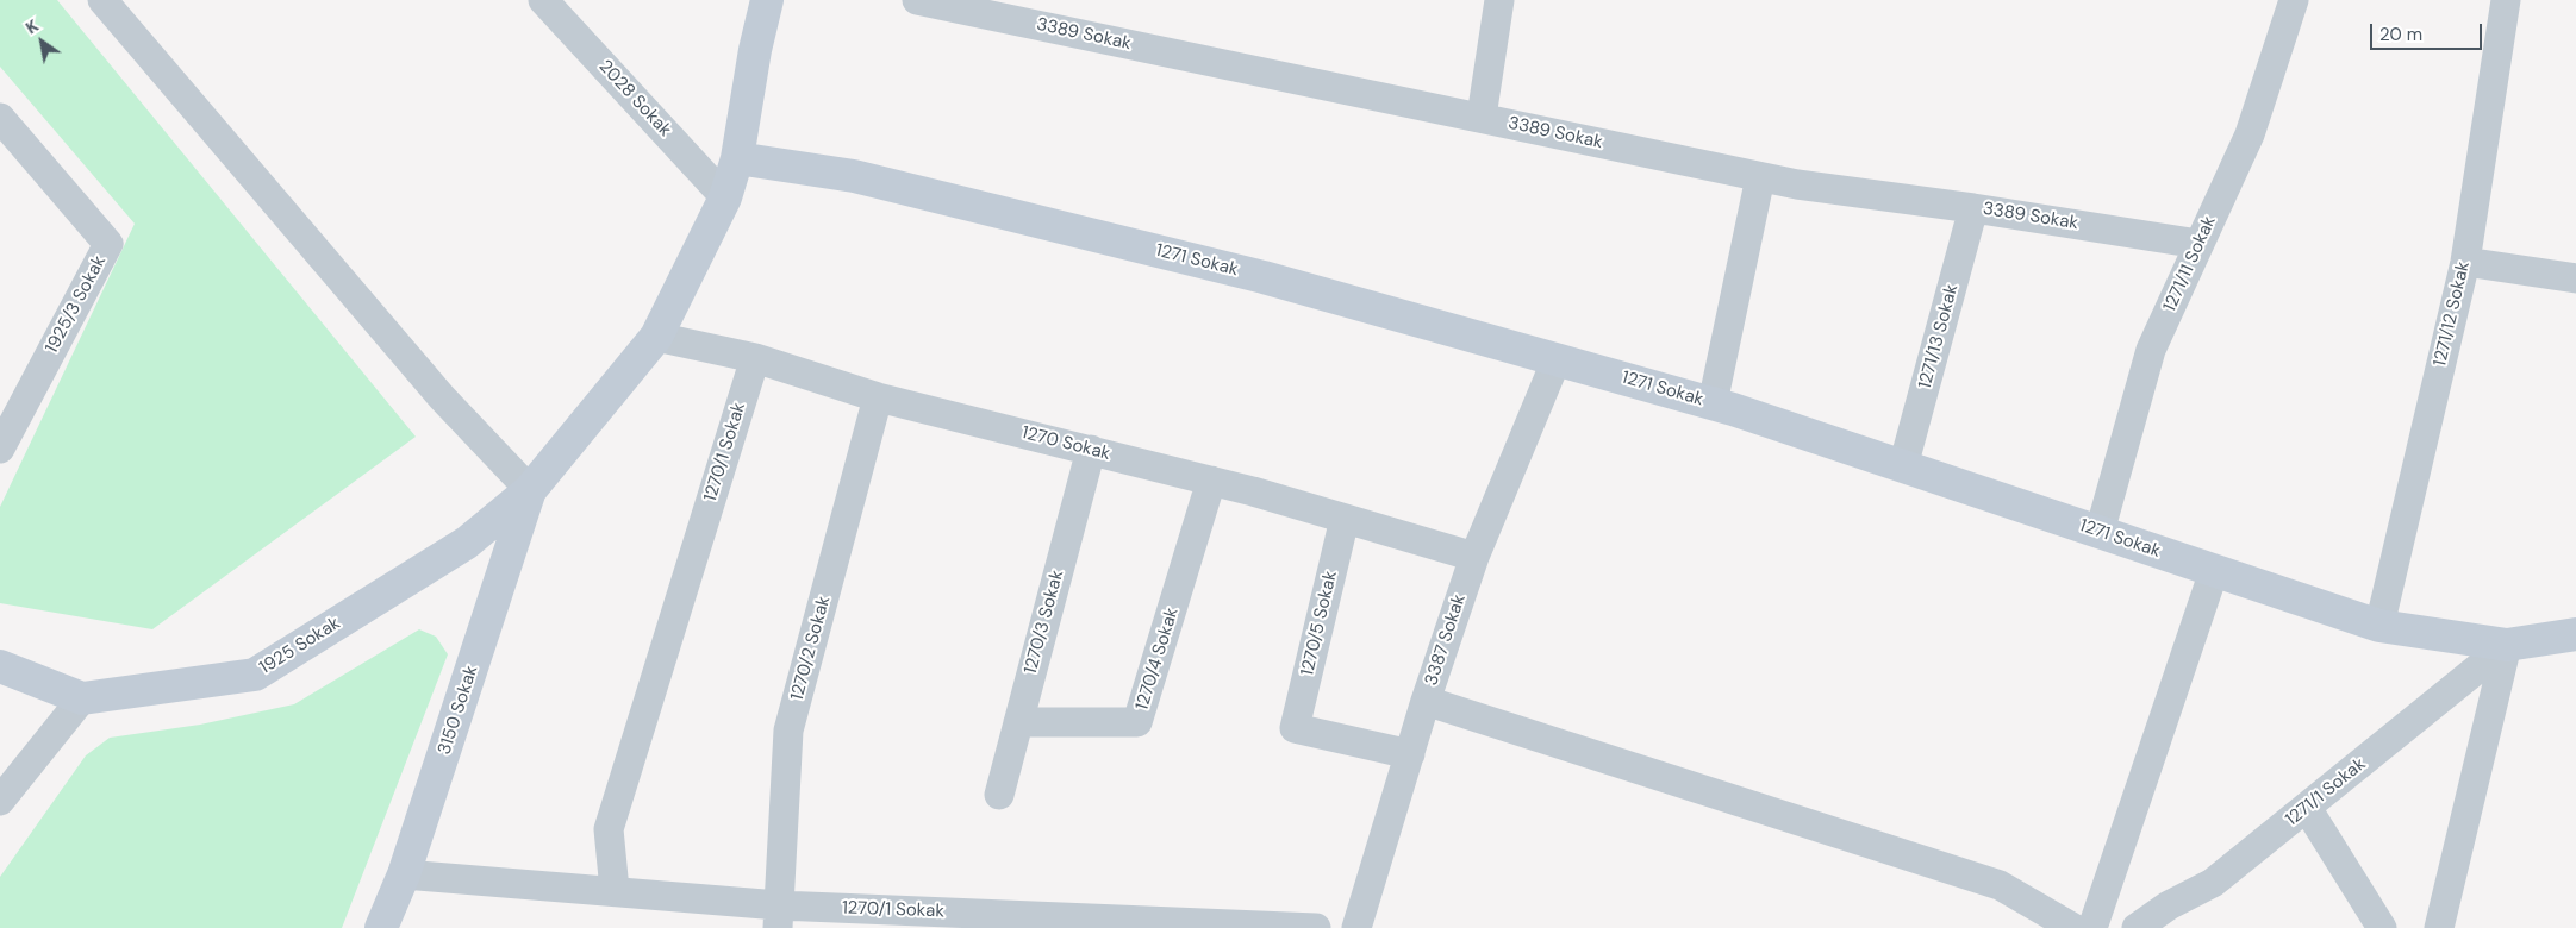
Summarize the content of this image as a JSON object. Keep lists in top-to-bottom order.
{
  "streets": {
    "street": [
      "3389 Sokak",
      "2028 Sokak",
      "1271 Sokak",
      "1271/11 Sokak",
      "1925/3 Sokak",
      "1271/12 Sokak",
      "1271/13 Sokak",
      "1270 Sokak",
      "1270/1 Sokak",
      "1270/3 Sokak",
      "1270/5 Sokak",
      "3387 Sokak",
      "1925 Sokak",
      "1270/2 Sokak",
      "1270/4 Sokak",
      "3150 Sokak",
      "1271/1 Sokak"
    ]
  },
  "crossings": [
    ["3389 Sokak", "1271/11 Sokak"],
    ["3389 Sokak", "1271/13 Sokak"],
    ["1271 Sokak", "1271/11 Sokak"],
    ["1271 Sokak", "1271/12 Sokak"],
    ["1271 Sokak", "1271/13 Sokak"],
    ["1271 Sokak", "3387 Sokak"],
    ["1271 Sokak", "1271/1 Sokak"],
    ["1270 Sokak", "1270/1 Sokak"],
    ["1270 Sokak", "1270/3 Sokak"],
    ["1270 Sokak", "1270/5 Sokak"],
    ["1270 Sokak", "3387 Sokak"],
    ["1270 Sokak", "1270/2 Sokak"],
    ["1270 Sokak", "1270/4 Sokak"],
    ["1270/1 Sokak", "1270/2 Sokak"],
    ["1270/1 Sokak", "3150 Sokak"],
    ["1270/3 Sokak", "1270/4 Sokak"],
    ["1270/5 Sokak", "3387 Sokak"],
    ["1925 Sokak", "3150 Sokak"]
  ],
  "scale_bar": "20 m",
  "north": "top left"
}
